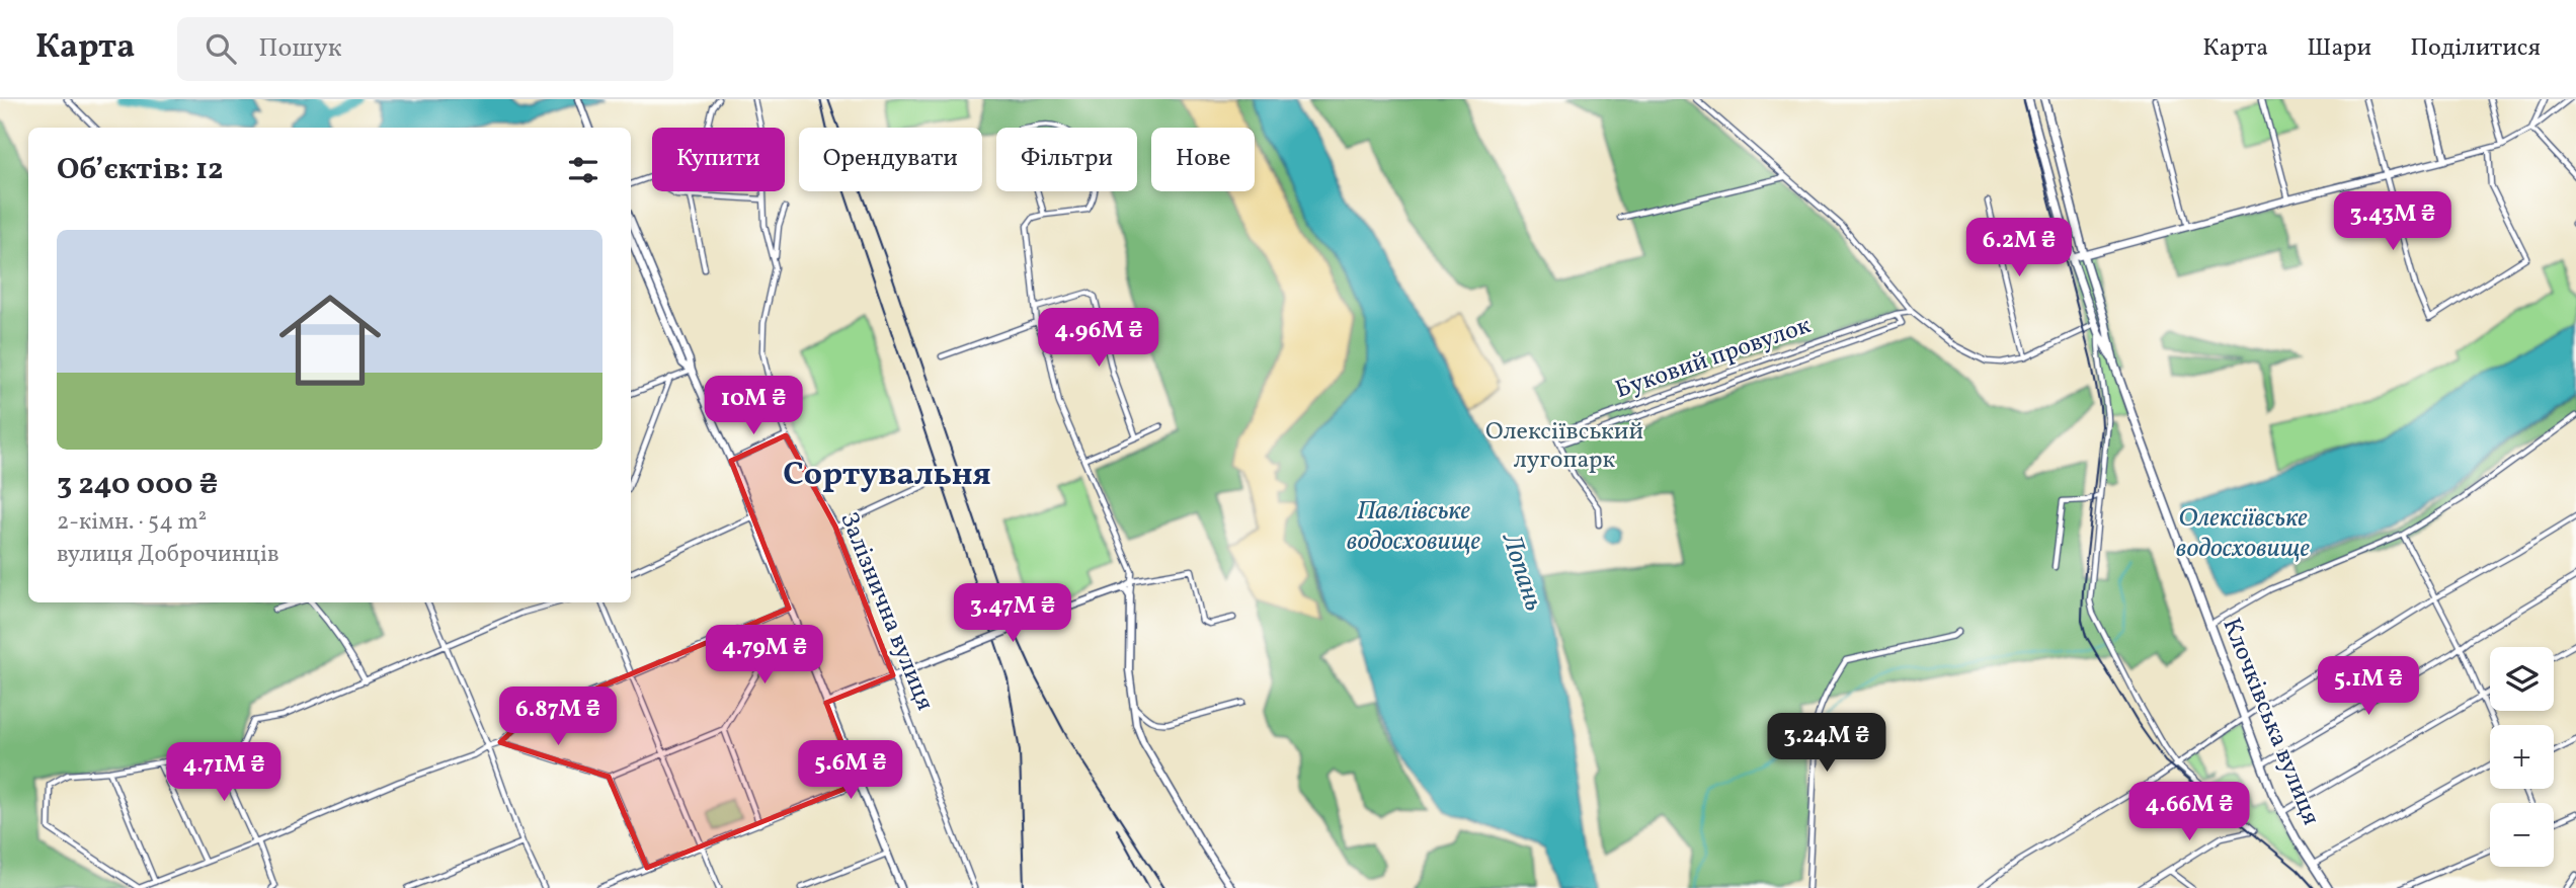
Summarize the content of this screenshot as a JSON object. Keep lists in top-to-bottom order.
{
  "streets": {
    "main road": ["Клочківська вулиця"],
    "street": ["Буковий провулок", "Залізнична вулиця"]
  },
  "districts": ["Сортувальня"],
  "water": ["Павлівське водосховище", "Олексіївське водосховище", "Лопань"],
  "parks": ["Олексіївський лугопарк"],
  "page": {
    "header": "Карта",
    "search": "Пошук",
    "nav": ["Карта", "Шари", "Поділитися"],
    "chip": [
      "Купити",
      "Орендувати",
      "Фільтри",
      "Нове"
    ],
    "heading": "Об’єктів: 12",
    "price": [
      "3.43M ₴",
      "6.2M ₴",
      "4.96M ₴",
      "10M ₴",
      "3.47M ₴",
      "4.79M ₴",
      "5.1M ₴",
      "6.87M ₴",
      "3.24M ₴",
      "5.6M ₴",
      "4.71M ₴",
      "4.66M ₴"
    ],
    "list": [
      {
        "name": "3 240 000 ₴",
        "note": "2-кімн. · 54 m² · вулиця Доброчинців"
      }
    ],
    "map_buttons": ["+", "−"]
  }
}
